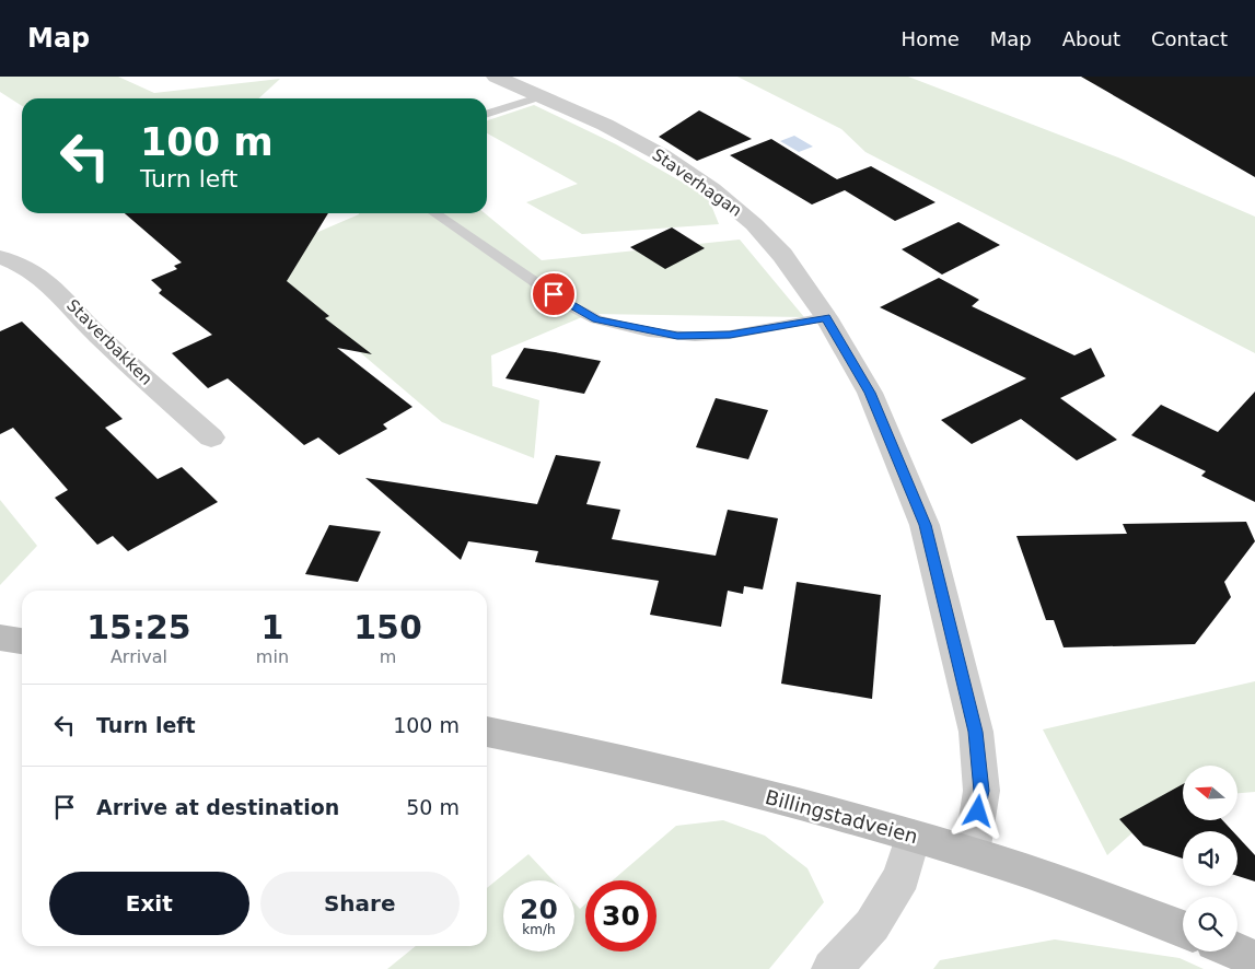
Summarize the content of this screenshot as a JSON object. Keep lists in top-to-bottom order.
{
  "streets": {
    "main road": ["Billingstadveien"],
    "street": ["Staverhagan", "Staverbakken"]
  },
  "crossings": [
    ["Staverhagan", "Billingstadveien"]
  ],
  "north": "left",
  "page": {
    "header": "Map",
    "nav": [
      "Home",
      "Map",
      "About",
      "Contact"
    ],
    "turn": ["100 m", "Turn left"],
    "eta": [
      "15:25",
      "Arrival",
      "1",
      "min",
      "150",
      "m"
    ],
    "list": [
      {
        "name": "Turn left",
        "value": "100 m"
      },
      {
        "name": "Arrive at destination",
        "value": "50 m"
      }
    ],
    "buttons": ["Exit", "Share"],
    "speed": "20 km/h",
    "limit": "30"
  }
}
